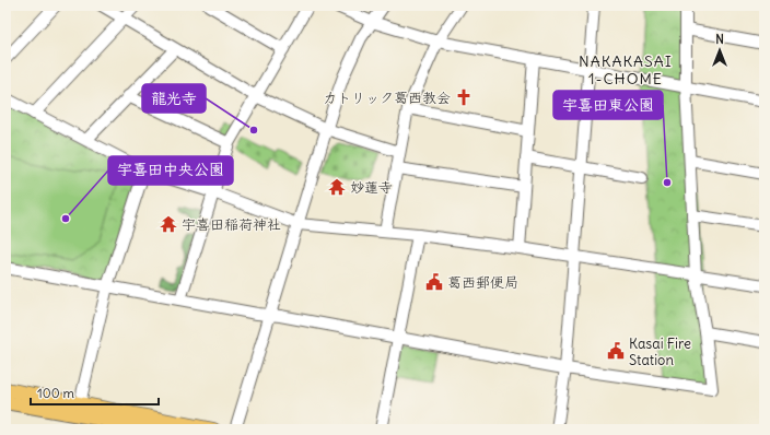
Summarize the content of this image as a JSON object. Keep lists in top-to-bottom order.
{
  "districts": ["NAKAKASAI 1-CHOME"],
  "places": {
    "church": ["カトリック葛西教会"],
    "other": ["龍光寺", "宇喜田東公園", "宇喜田中央公園"],
    "temple": ["妙蓮寺", "宇喜田稲荷神社"],
    "public building": ["葛西郵便局", "Kasai Fire Station"]
  },
  "scale_bar": "100 m",
  "north": "top"
}
